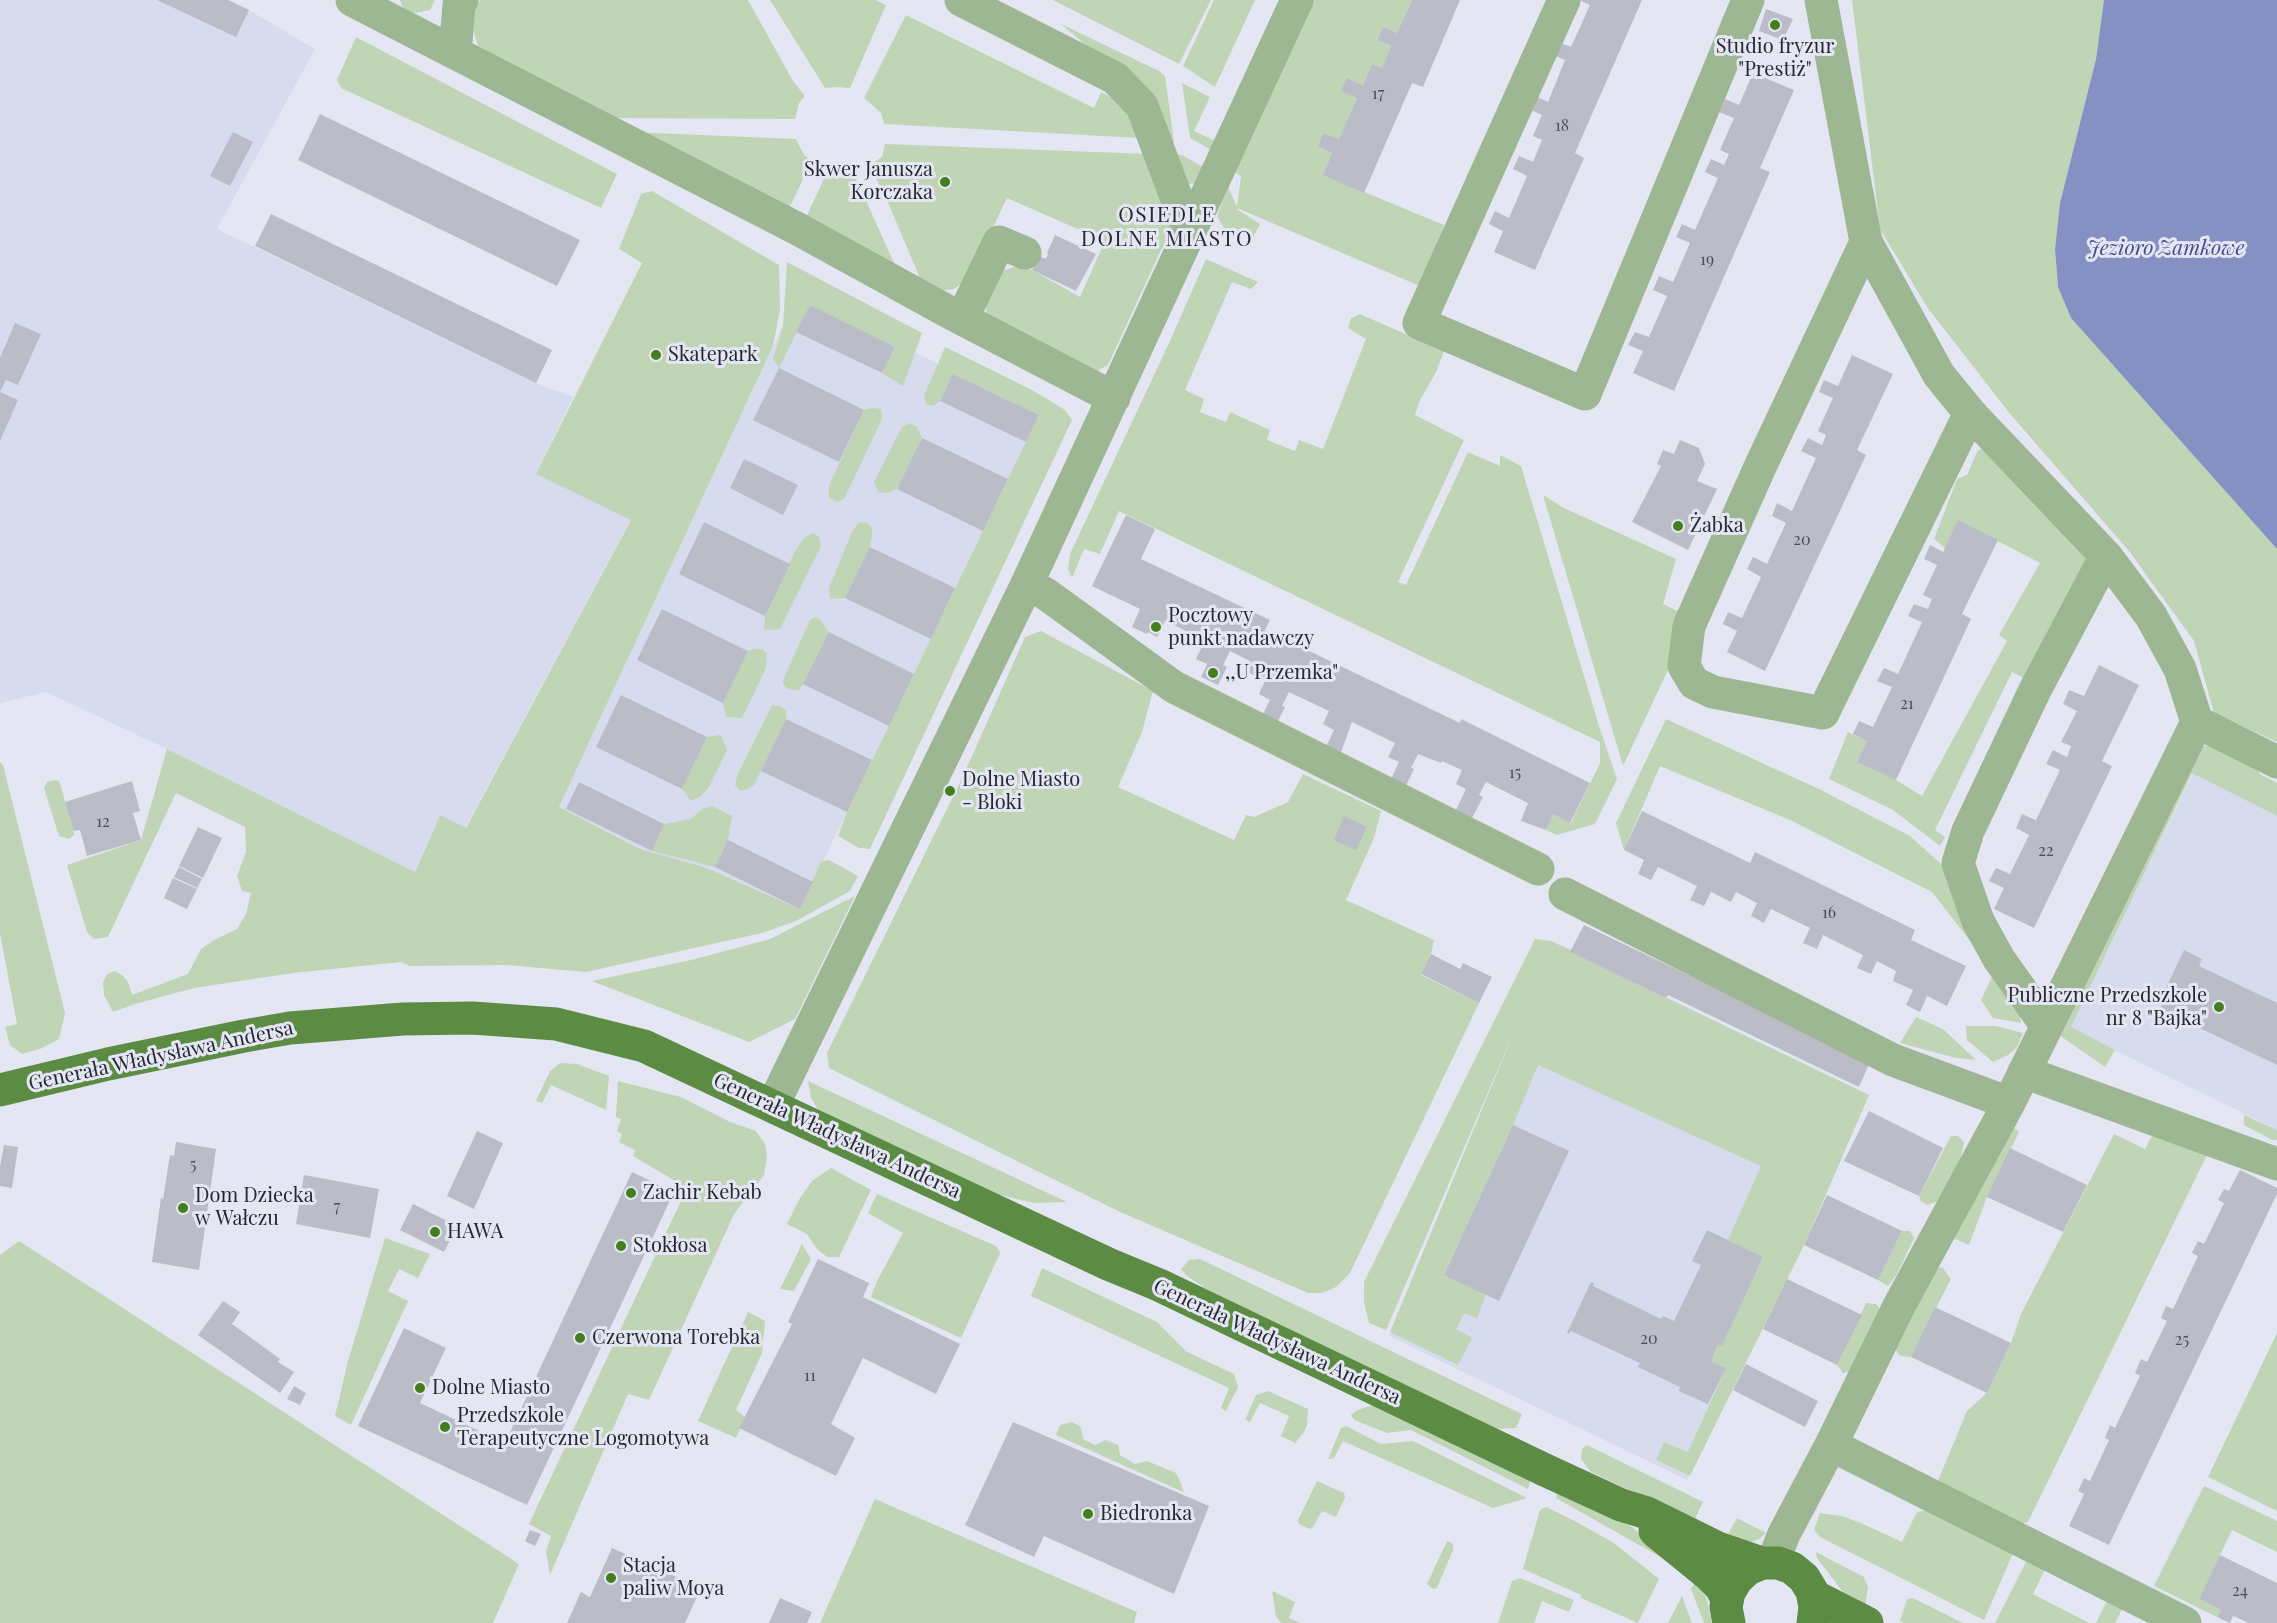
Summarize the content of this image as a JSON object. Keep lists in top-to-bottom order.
{
  "streets": {
    "main road": ["Generała Władysława Andersa"]
  },
  "districts": ["OSIEDLE DOLNE MIASTO"],
  "water": ["Jezioro Zamkowe"],
  "places": [
    "Studio fryzur \"Prestiż\"",
    "Skwer Janusza Korczaka",
    "Skatepark",
    "Żabka",
    "Pocztowy punkt nadawczy",
    ",,U Przemka\"",
    "Dolne Miasto - Bloki",
    "Publiczne Przedszkole nr 8 \"Bajka\"",
    "Zachir Kebab",
    "Dom Dziecka w Wałczu",
    "HAWA",
    "Stokłosa",
    "Czerwona Torebka",
    "Dolne Miasto",
    "Przedszkole Terapeutyczne Logomotywa",
    "Biedronka",
    "Stacja paliw Moya"
  ],
  "house_numbers": [
    "17",
    "18",
    "19",
    "20",
    "21",
    "15",
    "12",
    "22",
    "16",
    "5",
    "7",
    "20",
    "25",
    "11",
    "24"
  ]
}
